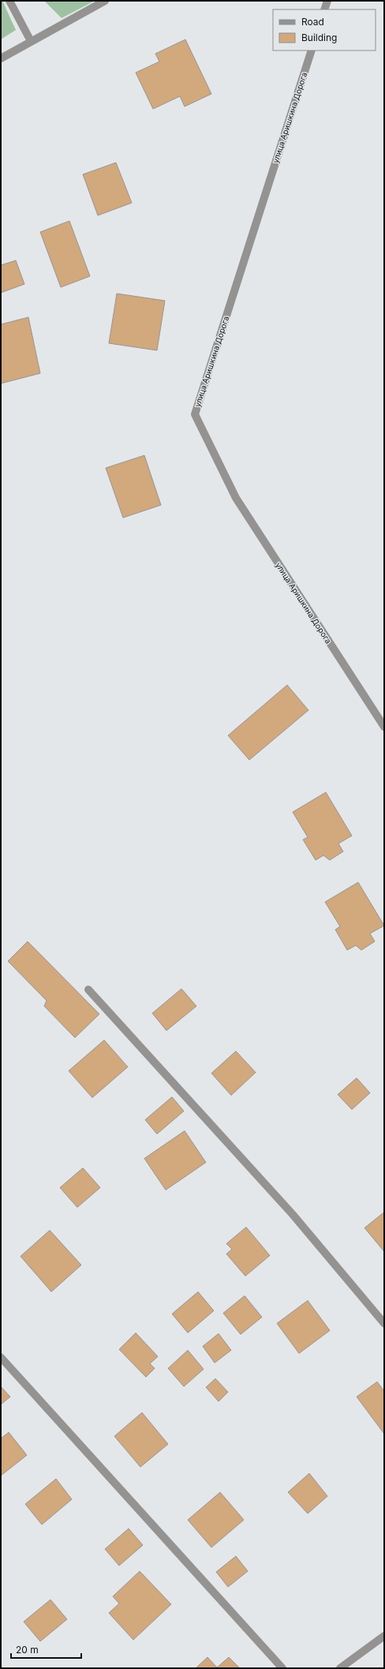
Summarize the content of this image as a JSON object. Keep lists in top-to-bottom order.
{
  "streets": {
    "street": ["улица Аришкина Дорога"]
  },
  "legend": ["Road", "Building"],
  "scale_bar": "20 m"
}
